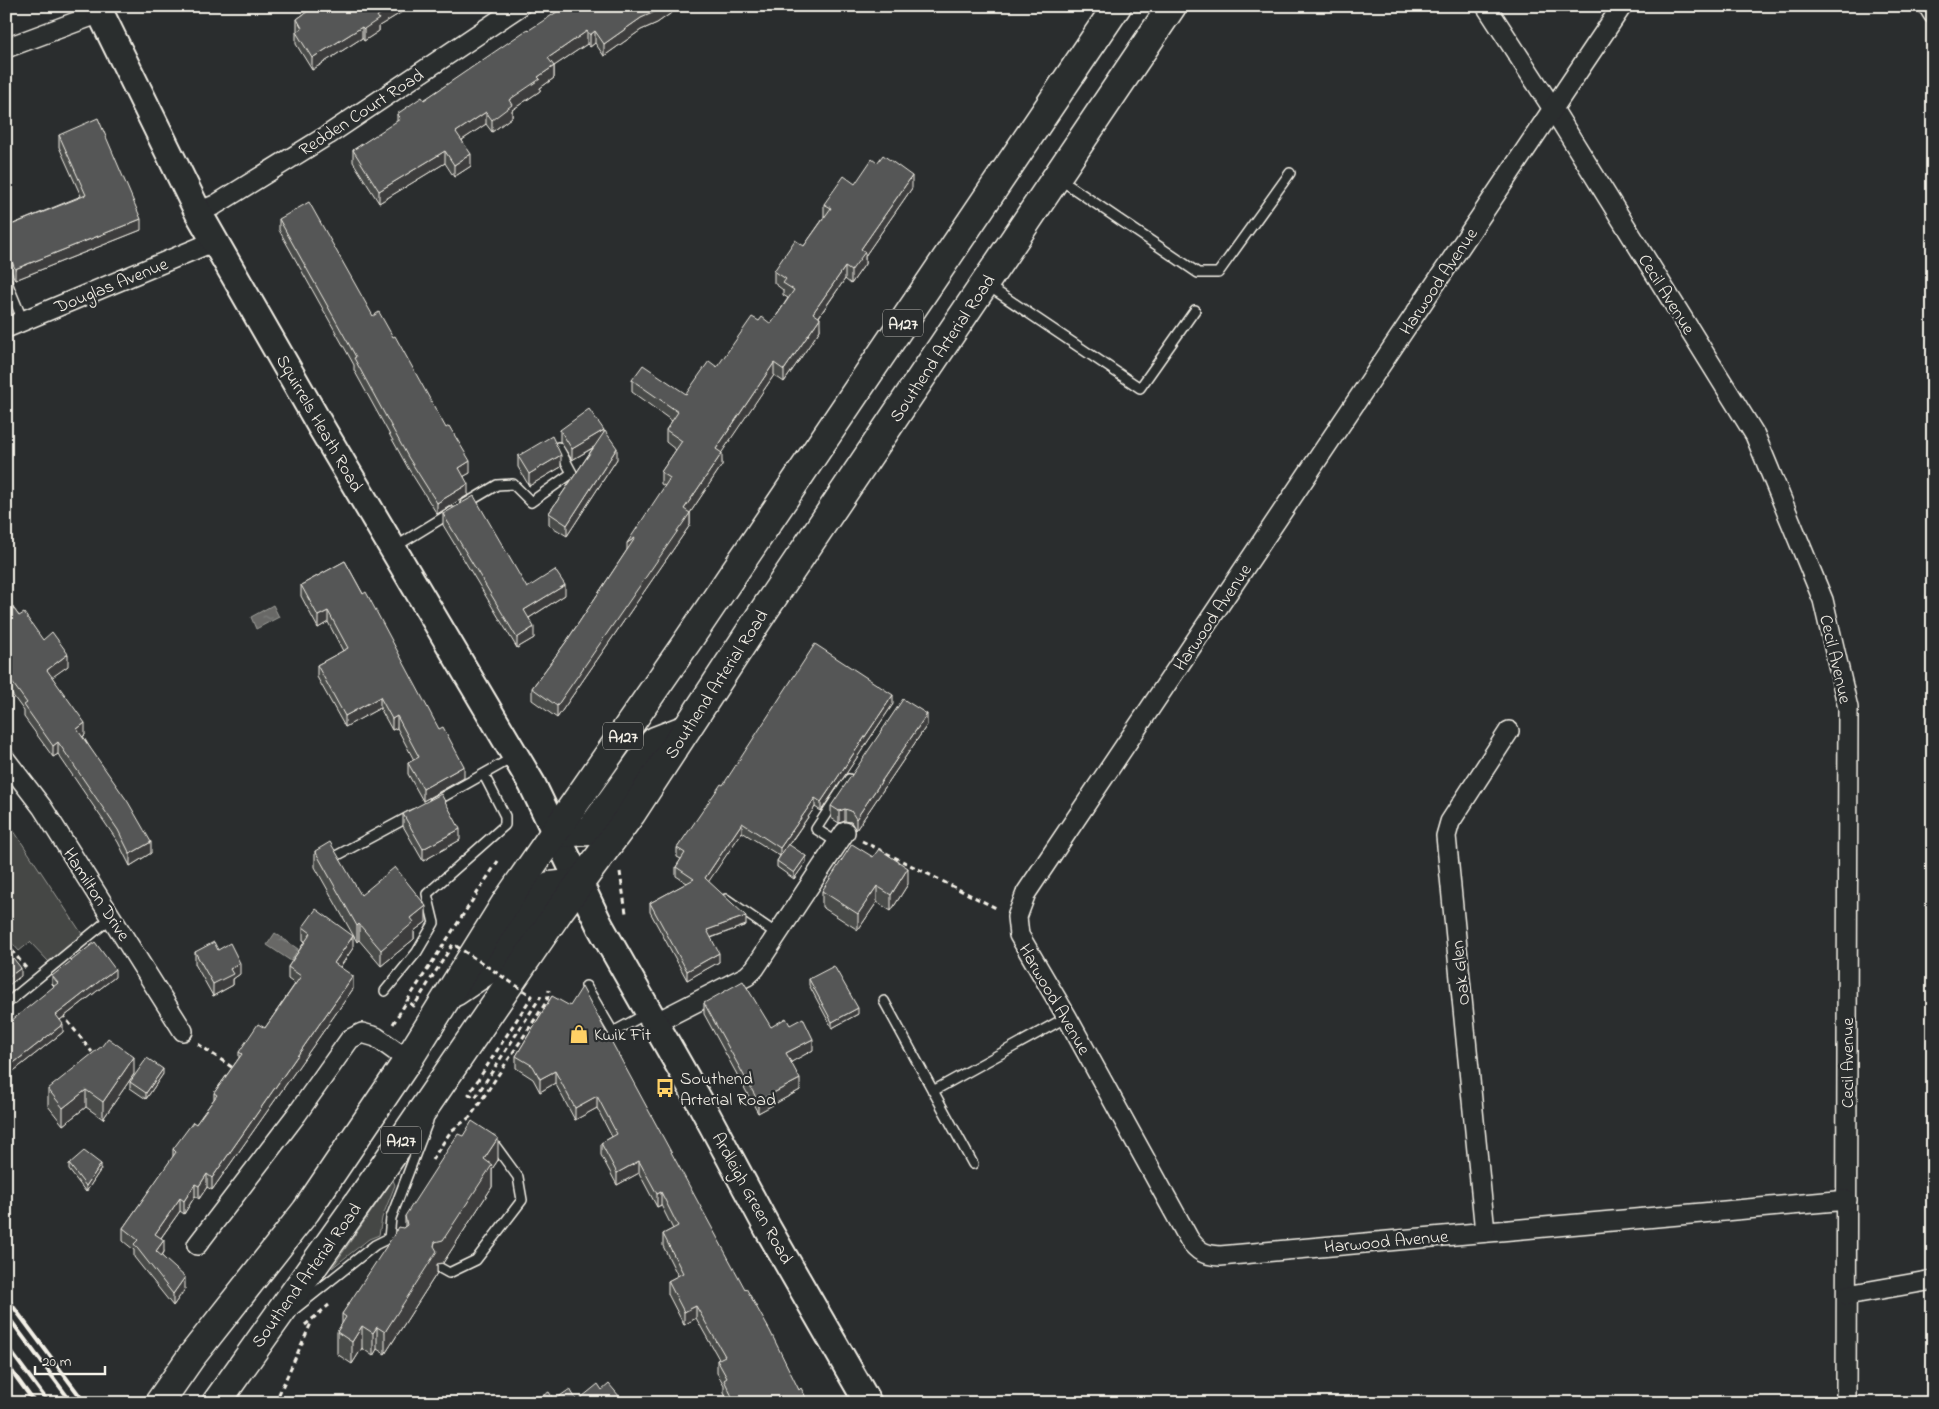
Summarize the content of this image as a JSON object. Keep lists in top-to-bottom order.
{
  "streets": {
    "highway": ["A127", "Southend Arterial Road"],
    "street": [
      "Redden Court Road",
      "Harwood Avenue",
      "Douglas Avenue",
      "Cecil Avenue",
      "Squirrels Heath Road",
      "Hamilton Drive",
      "Oak Glen",
      "Ardleigh Green Road"
    ]
  },
  "crossings": [
    ["Redden Court Road", "Squirrels Heath Road"],
    ["Harwood Avenue", "Cecil Avenue"],
    ["Harwood Avenue", "Oak Glen"],
    ["Douglas Avenue", "Squirrels Heath Road"],
    ["A127", "Southend Arterial Road"],
    ["A127", "Squirrels Heath Road"],
    ["A127", "Ardleigh Green Road"],
    ["Southend Arterial Road", "Ardleigh Green Road"],
    ["Squirrels Heath Road", "Ardleigh Green Road"]
  ],
  "places": {
    "shop": ["Kwik Fit"],
    "bus stop": ["Southend Arterial Road"]
  },
  "scale_bar": "20 m"
}
